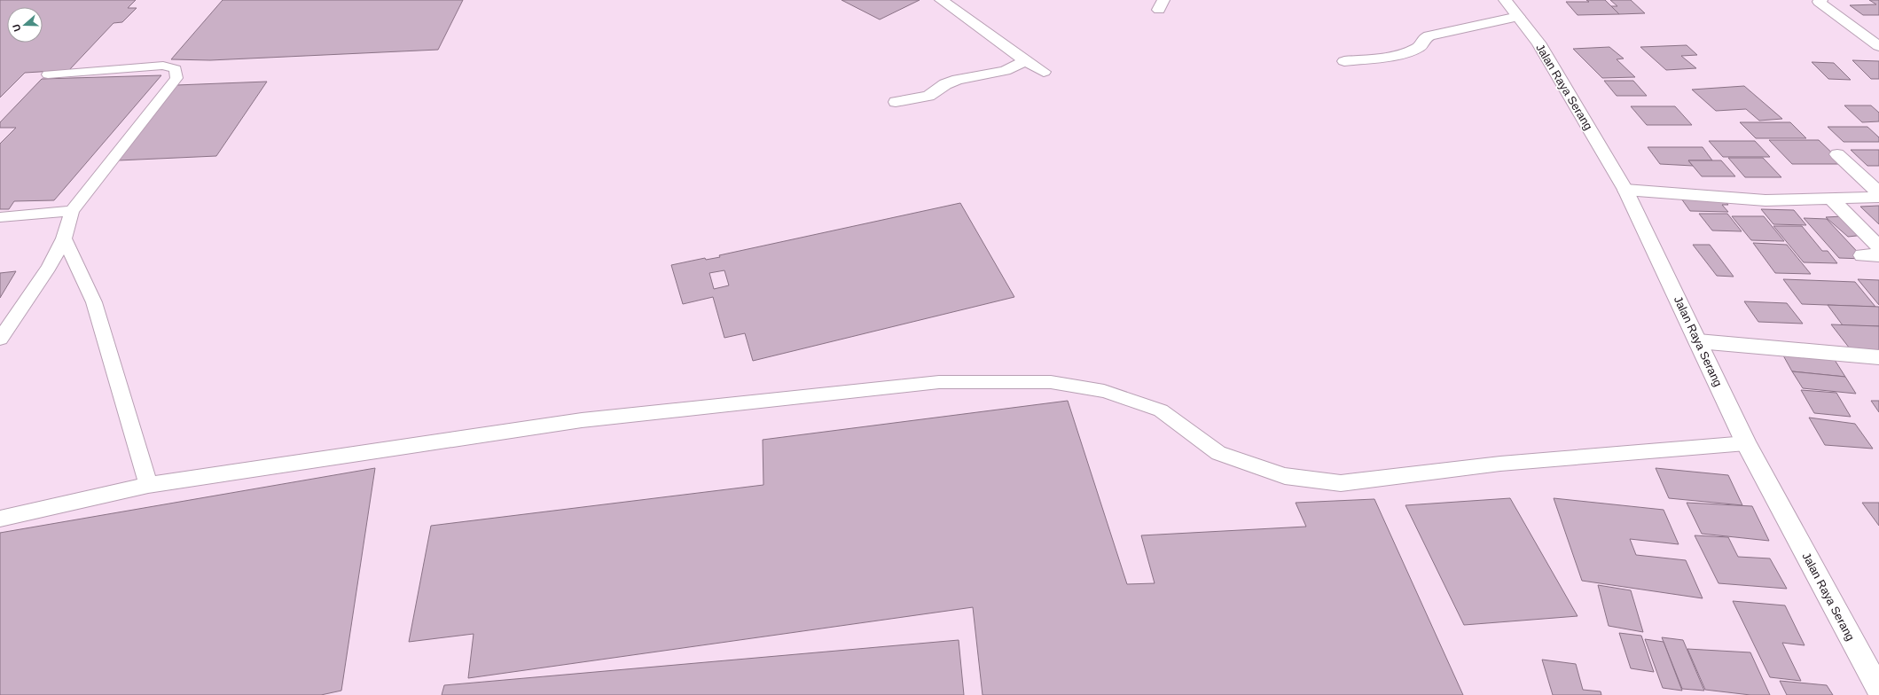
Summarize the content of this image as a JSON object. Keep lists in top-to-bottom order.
{
  "streets": {
    "main road": ["Jalan Raya Serang"]
  },
  "north": "left"
}
